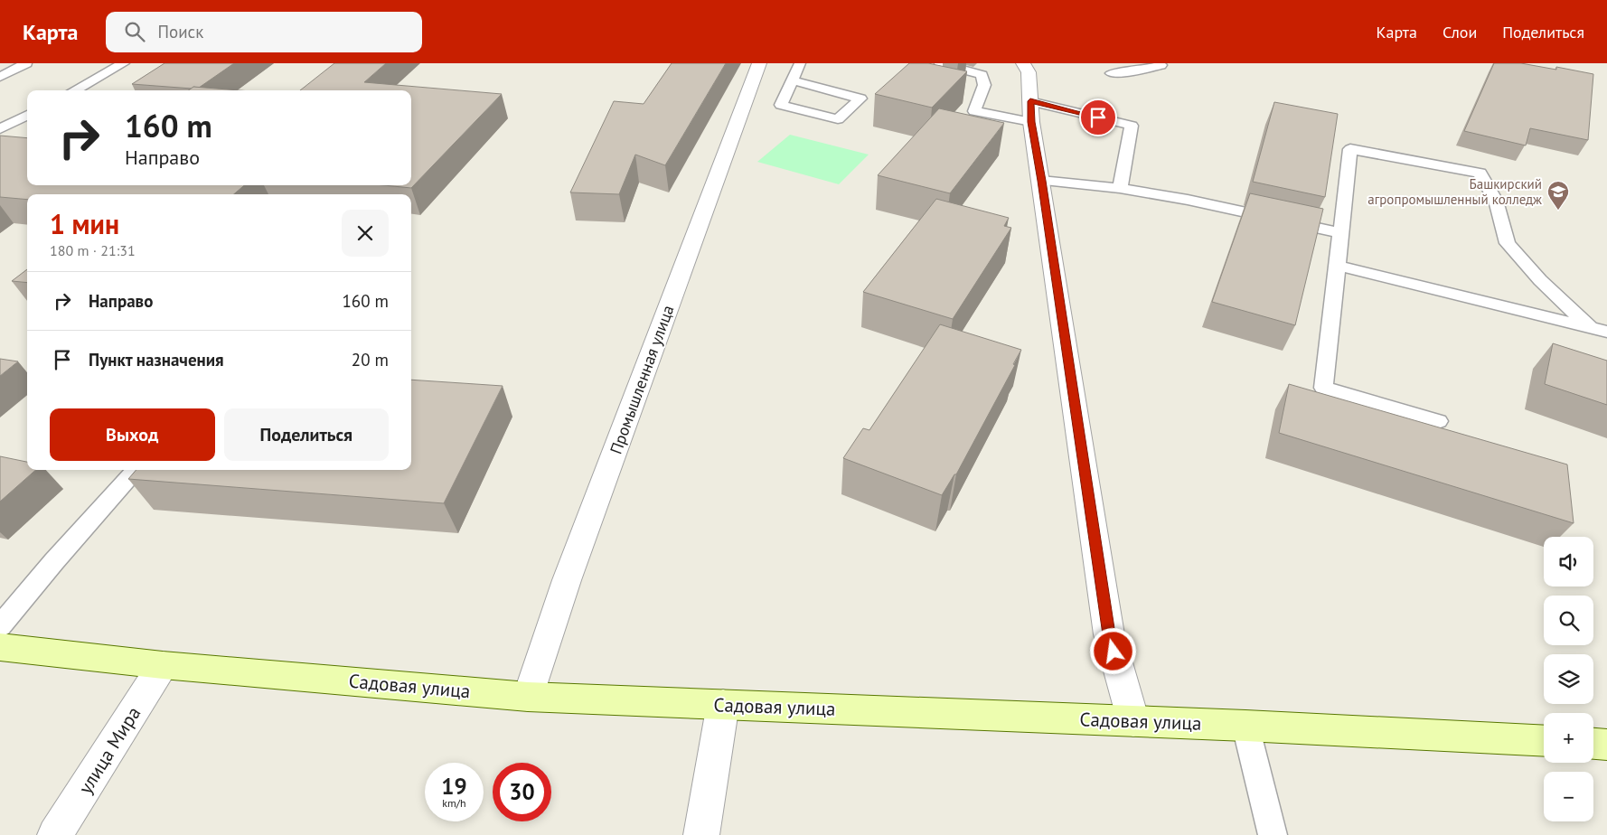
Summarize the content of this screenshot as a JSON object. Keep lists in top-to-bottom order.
{
  "streets": {
    "main road": ["Садовая улица"],
    "street": ["Промышленная улица", "улица Мира"]
  },
  "crossings": [
    ["Промышленная улица", "Садовая улица"],
    ["Садовая улица", "улица Мира"]
  ],
  "places": {
    "school or university": ["Башкирский агропромышленный колледж"]
  },
  "page": {
    "header": "Карта",
    "search": "Поиск",
    "nav": ["Карта", "Слои", "Поделиться"],
    "turn": ["160 m", "Направо"],
    "heading": ["1 мин", "180 m · 21:31"],
    "list": [
      {
        "name": "Направо",
        "value": "160 m"
      },
      {
        "name": "Пункт назначения",
        "value": "20 m"
      }
    ],
    "buttons": ["Выход", "Поделиться"],
    "map_buttons": ["+", "−"],
    "speed": "19 km/h",
    "limit": "30"
  }
}
